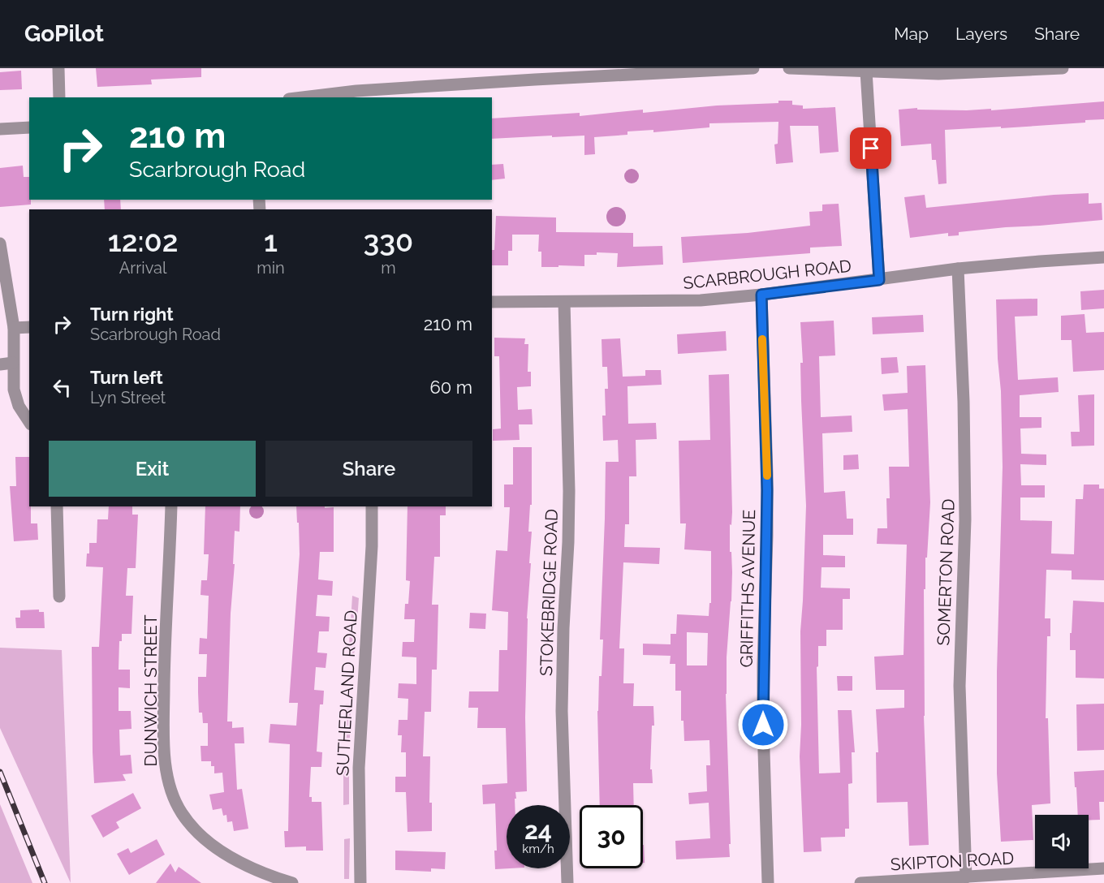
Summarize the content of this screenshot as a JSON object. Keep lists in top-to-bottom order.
{
  "streets": {
    "street": [
      "SCARBROUGH ROAD",
      "SOMERTON ROAD",
      "GRIFFITHS AVENUE",
      "STOKEBRIDGE ROAD",
      "DUNWICH STREET",
      "SUTHERLAND ROAD",
      "SKIPTON ROAD"
    ]
  },
  "crossings": [
    ["SCARBROUGH ROAD", "SOMERTON ROAD"],
    ["SCARBROUGH ROAD", "GRIFFITHS AVENUE"],
    ["SCARBROUGH ROAD", "STOKEBRIDGE ROAD"],
    ["SOMERTON ROAD", "SKIPTON ROAD"]
  ],
  "page": {
    "header": "GoPilot",
    "nav": ["Map", "Layers", "Share"],
    "turn": ["210 m", "Scarbrough Road"],
    "eta": [
      "12:02",
      "Arrival",
      "1",
      "min",
      "330",
      "m"
    ],
    "list": [
      {
        "name": "Turn right",
        "note": "Scarbrough Road",
        "value": "210 m"
      },
      {
        "name": "Turn left",
        "note": "Lyn Street",
        "value": "60 m"
      }
    ],
    "buttons": ["Exit", "Share"],
    "speed": "24 km/h",
    "limit": "30"
  }
}
